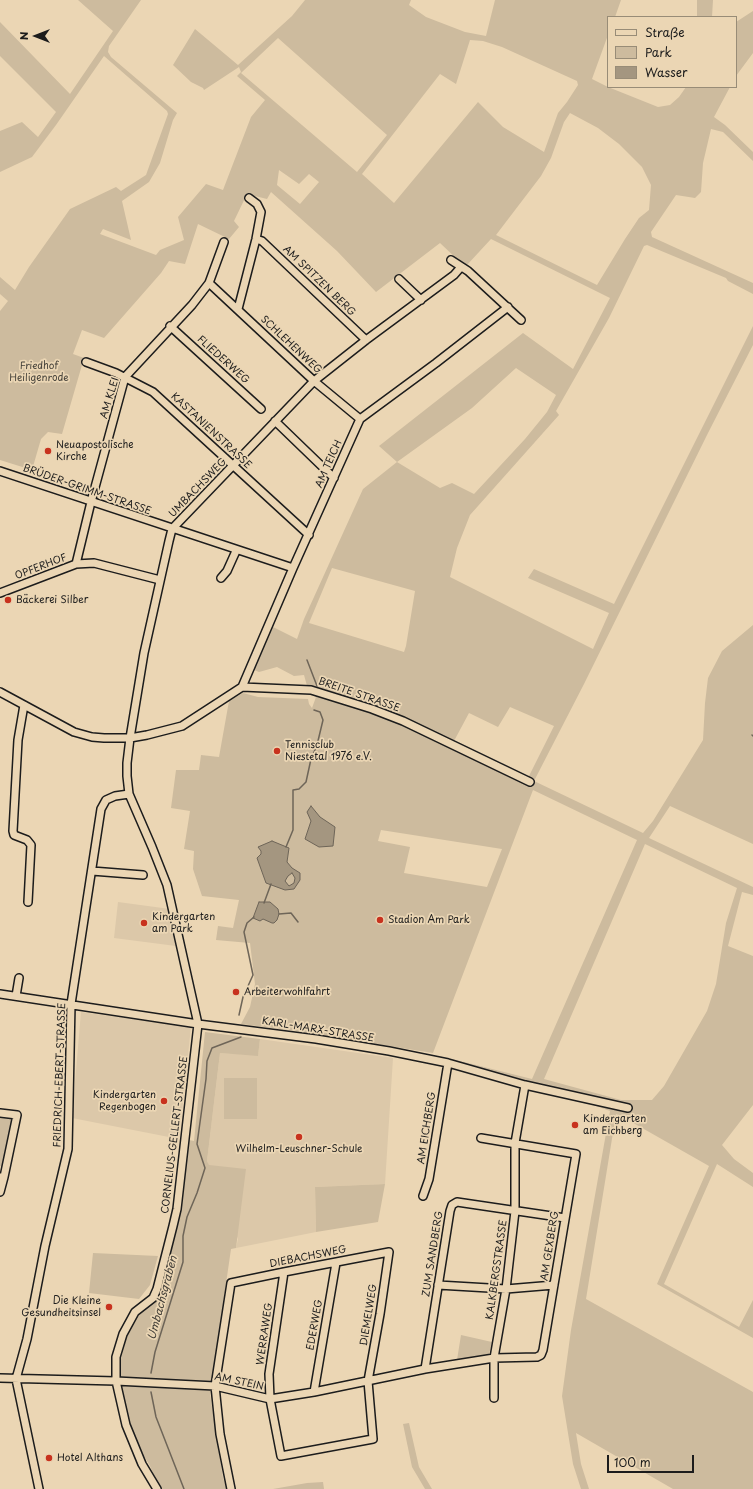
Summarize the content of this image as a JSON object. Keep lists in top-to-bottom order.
{
  "streets": {
    "street": [
      "AM SPITZEN BERG",
      "SCHLEHENWEG",
      "FLIEDERWEG",
      "AM KLEI",
      "KASTANIENSTRASSE",
      "AM TEICH",
      "UMBACHSWEG",
      "BRÜDER-GRIMM-STRASSE",
      "OPFERHOF",
      "BREITE STRASSE",
      "KARL-MARX-STRASSE",
      "FRIEDRICH-EBERT-STRASSE",
      "AM EICHBERG",
      "CORNELIUS-GELLERT-STRASSE",
      "AM GEXBERG",
      "ZUM SANDBERG",
      "DIEBACHSWEG",
      "KALKBERGSTRASSE",
      "DIEMELWEG",
      "EDERWEG",
      "WERRAWEG",
      "AM STEIN"
    ]
  },
  "crossings": [
    ["AM SPITZEN BERG", "UMBACHSWEG"],
    ["SCHLEHENWEG", "AM KLEI"],
    ["SCHLEHENWEG", "AM TEICH"],
    ["SCHLEHENWEG", "UMBACHSWEG"],
    ["FLIEDERWEG", "AM KLEI"],
    ["AM KLEI", "KASTANIENSTRASSE"],
    ["AM KLEI", "BRÜDER-GRIMM-STRASSE"],
    ["AM KLEI", "OPFERHOF"],
    ["KASTANIENSTRASSE", "AM TEICH"],
    ["KASTANIENSTRASSE", "UMBACHSWEG"],
    ["AM TEICH", "BRÜDER-GRIMM-STRASSE"],
    ["AM TEICH", "BREITE STRASSE"],
    ["UMBACHSWEG", "BRÜDER-GRIMM-STRASSE"],
    ["UMBACHSWEG", "OPFERHOF"],
    ["UMBACHSWEG", "FRIEDRICH-EBERT-STRASSE"],
    ["UMBACHSWEG", "CORNELIUS-GELLERT-STRASSE"],
    ["KARL-MARX-STRASSE", "FRIEDRICH-EBERT-STRASSE"],
    ["KARL-MARX-STRASSE", "AM EICHBERG"],
    ["KARL-MARX-STRASSE", "CORNELIUS-GELLERT-STRASSE"],
    ["KARL-MARX-STRASSE", "KALKBERGSTRASSE"],
    ["FRIEDRICH-EBERT-STRASSE", "CORNELIUS-GELLERT-STRASSE"],
    ["FRIEDRICH-EBERT-STRASSE", "AM STEIN"],
    ["CORNELIUS-GELLERT-STRASSE", "AM STEIN"],
    ["AM GEXBERG", "ZUM SANDBERG"],
    ["AM GEXBERG", "KALKBERGSTRASSE"],
    ["AM GEXBERG", "AM STEIN"],
    ["ZUM SANDBERG", "KALKBERGSTRASSE"],
    ["ZUM SANDBERG", "AM STEIN"],
    ["DIEBACHSWEG", "DIEMELWEG"],
    ["DIEBACHSWEG", "EDERWEG"],
    ["DIEBACHSWEG", "WERRAWEG"],
    ["DIEBACHSWEG", "AM STEIN"],
    ["KALKBERGSTRASSE", "AM STEIN"],
    ["DIEMELWEG", "WERRAWEG"],
    ["DIEMELWEG", "AM STEIN"],
    ["EDERWEG", "AM STEIN"],
    ["WERRAWEG", "AM STEIN"]
  ],
  "water": ["Umbachsgraben"],
  "parks": ["Friedhof Heiligenrode"],
  "places": [
    "Neuapostolische Kirche",
    "Bäckerei Silber",
    "Tennisclub Niestetal 1976 e.V.",
    "Stadion Am Park",
    "Kindergarten am Park",
    "Arbeiterwohlfahrt",
    "Kindergarten Regenbogen",
    "Kindergarten am Eichberg",
    "Wilhelm-Leuschner-Schule",
    "Die Kleine Gesundheitsinsel",
    "Hotel Althans"
  ],
  "legend": ["Straße", "Park", "Wasser"],
  "scale_bar": "100 m",
  "north": "left"
}
